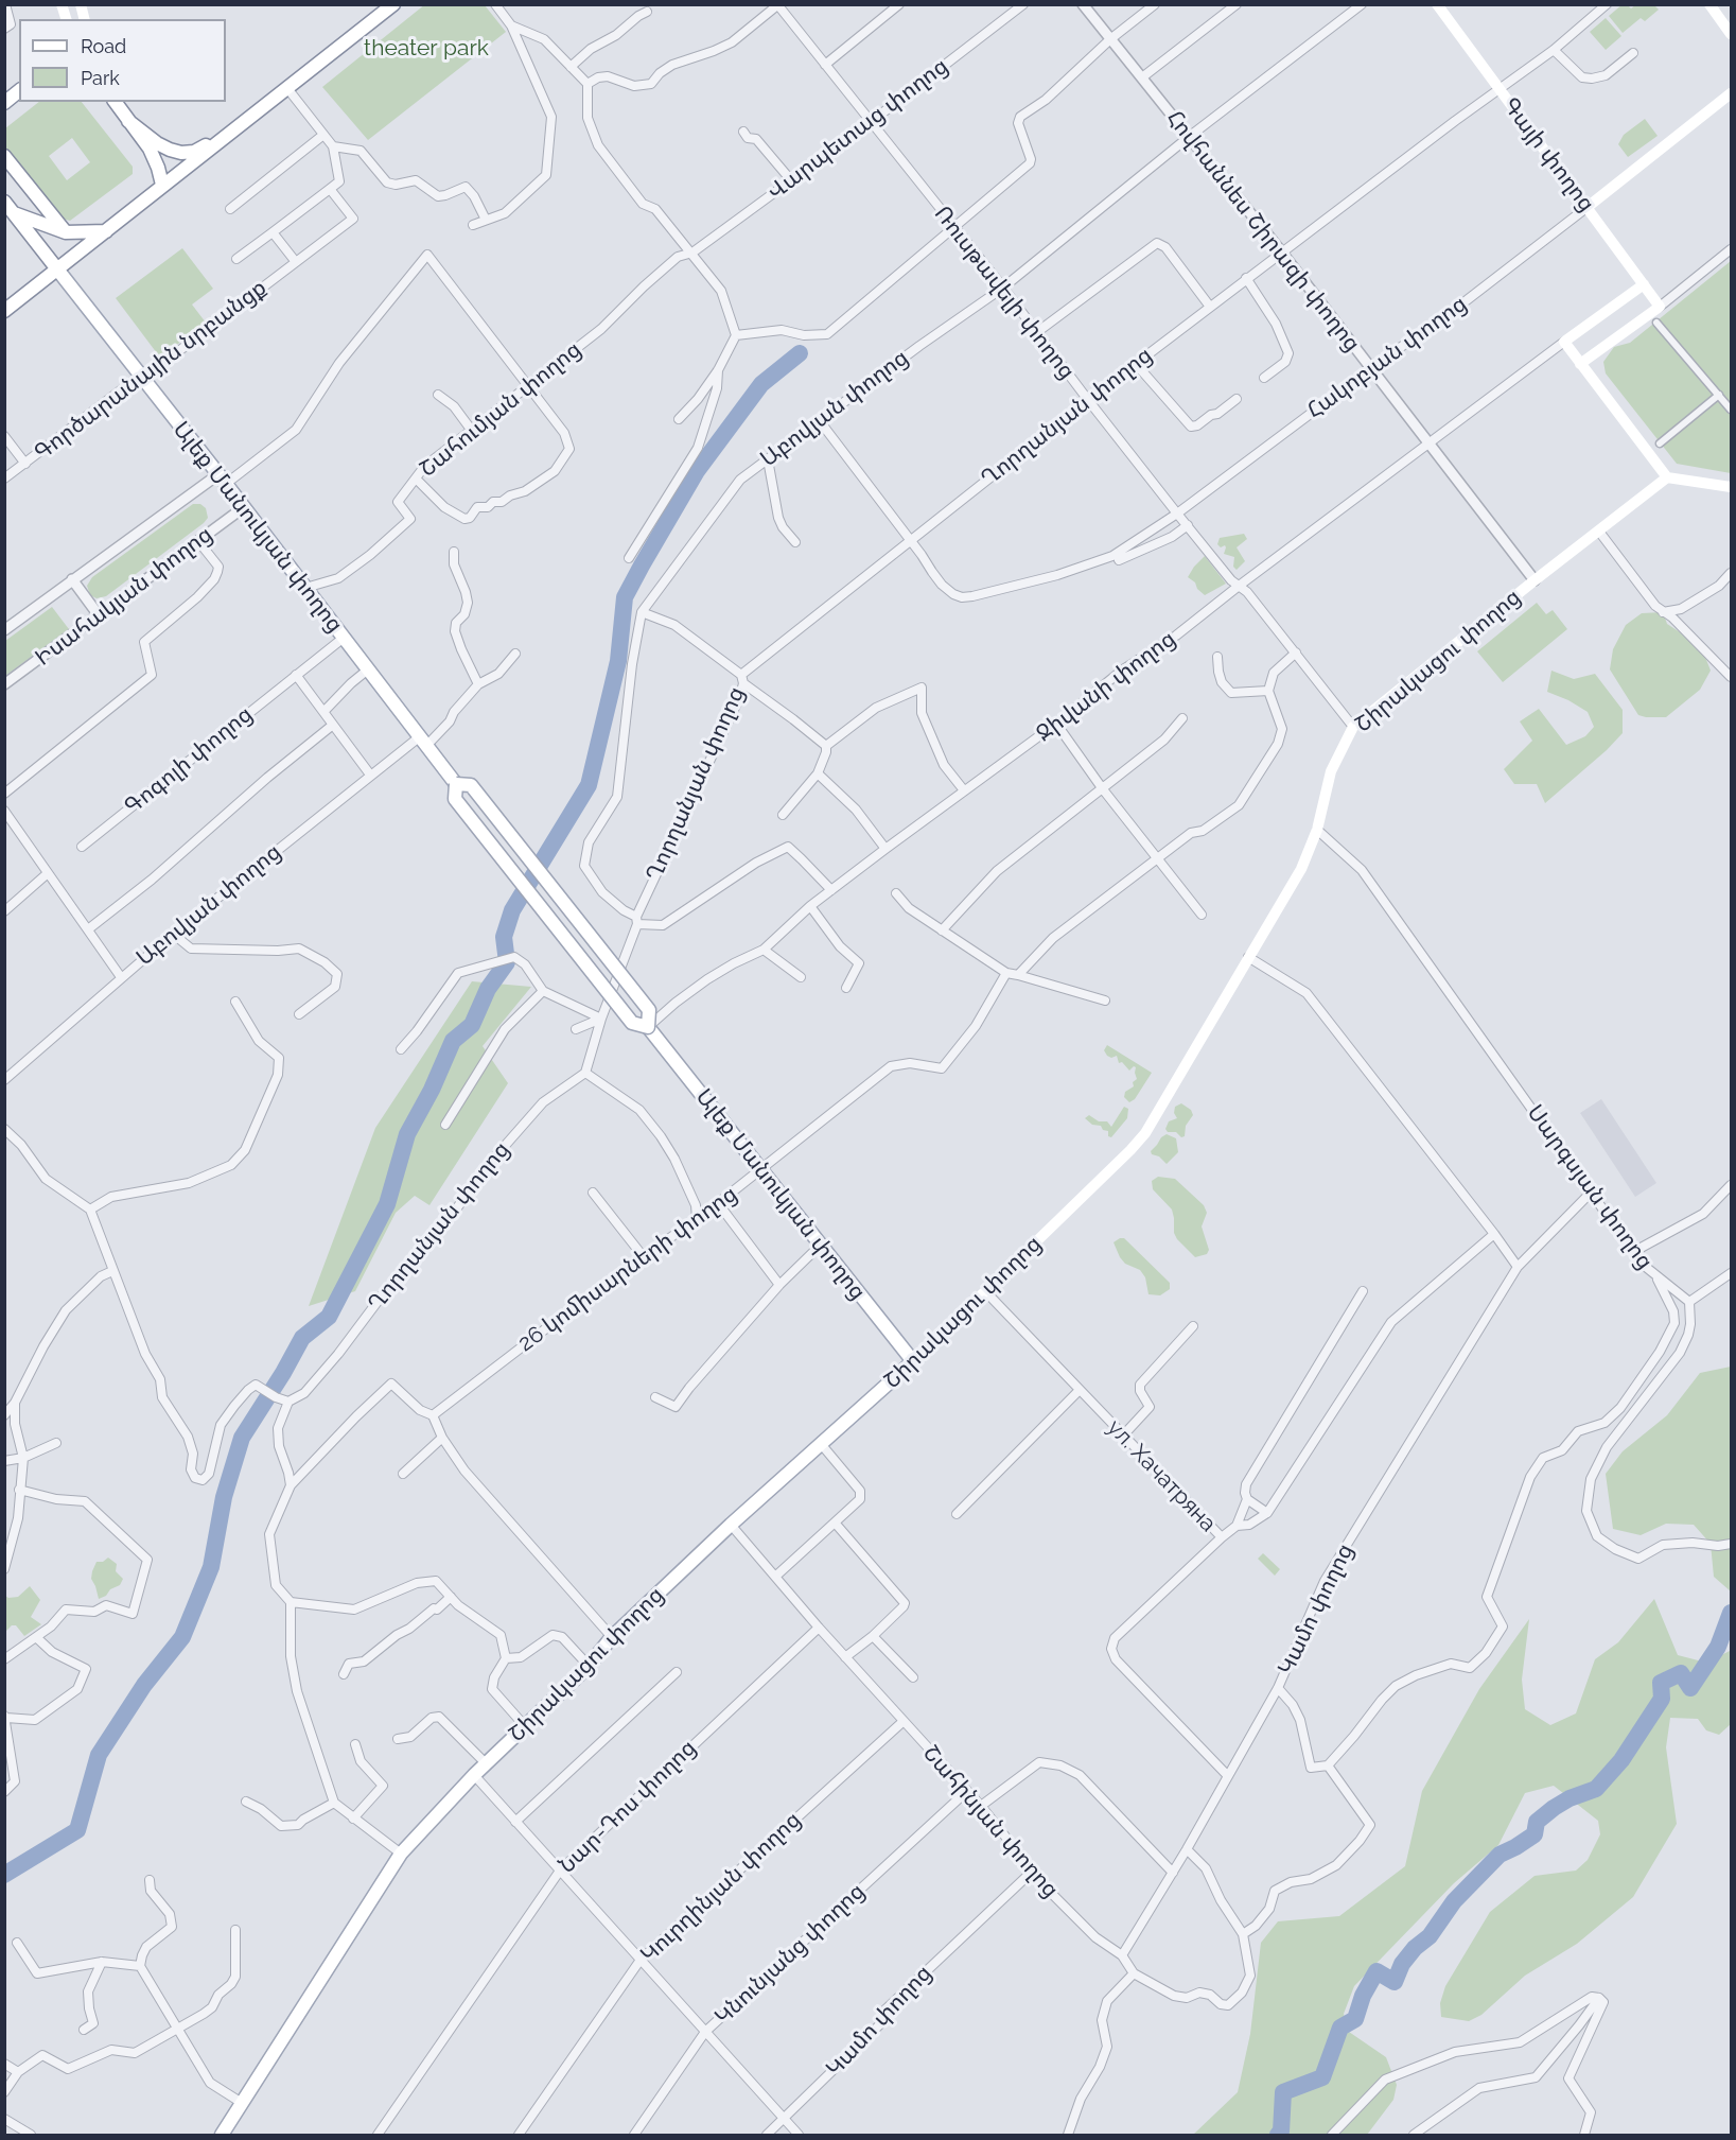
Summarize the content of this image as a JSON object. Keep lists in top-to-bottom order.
{
  "streets": {
    "main road": [
      "Գայի փողոց",
      "Հակոբյան փողոց",
      "Ալեք Մանուկյան փողոց",
      "Շիրակացու փողոց"
    ],
    "street": [
      "Վարպետաց փողոց",
      "Հովհաննես Շիրազի փողոց",
      "Ռուսթավելի փողոց",
      "Գործարանային նրբանցք",
      "Աբովյան փողոց",
      "Շահումյան փողոց",
      "Ղորղանյան փողոց",
      "Իսահակյան փողոց",
      "Ջիվանի փողոց",
      "Գոգոլի փողոց",
      "Սարգսյան փողոց",
      "26 կոմիսարների փողոց",
      "ул. Хачатряна",
      "Կամո փողոց",
      "Նար-Դոս փողոց",
      "Շահինյան փողոց",
      "Կուրղինյան փողոց",
      "Կնունյանց փողոց"
    ]
  },
  "crossings": [
    ["Վարպետաց փողոց", "Ռուսթավելի փողոց"],
    ["Վարպետաց փողոց", "Շահումյան փողոց"],
    ["Գայի փողոց", "Հակոբյան փողոց"],
    ["Գայի փողոց", "Ղորղանյան փողոց"],
    ["Հովհաննես Շիրազի փողոց", "Հակոբյան փողոց"],
    ["Հովհաննես Շիրազի փողոց", "Աբովյան փողոց"],
    ["Հովհաննես Շիրազի փողոց", "Ղորղանյան փողոց"],
    ["Հովհաննես Շիրազի փողոց", "Շիրակացու փողոց"],
    ["Հովհաննես Շիրազի փողոց", "Ջիվանի փողոց"],
    ["Ռուսթավելի փողոց", "Հակոբյան փողոց"],
    ["Ռուսթավելի փողոց", "Աբովյան փողոց"],
    ["Ռուսթավելի փողոց", "Ղորղանյան փողոց"],
    ["Ռուսթավելի փողոց", "Շիրակացու փողոց"],
    ["Ռուսթավելի փողոց", "Ջիվանի փողոց"],
    ["Հակոբյան փողոց", "Ղորղանյան փողոց"],
    ["Գործարանային նրբանցք", "Ալեք Մանուկյան փողոց"],
    ["Աբովյան փողոց", "Ղորղանյան փողոց"],
    ["Աբովյան փողոց", "Ալեք Մանուկյան փողոց"],
    ["Շահումյան փողոց", "Ալեք Մանուկյան փողոց"],
    ["Շահումյան փողոց", "Իսահակյան փողոց"],
    ["Ալեք Մանուկյան փողոց", "Իսահակյան փողոց"],
    ["Ալեք Մանուկյան փողոց", "Շիրակացու փողոց"],
    ["Ալեք Մանուկյան փողոց", "Ջիվանի փողոց"],
    ["Ալեք Մանուկյան փողոց", "Գոգոլի փողոց"],
    ["Ալեք Մանուկյան փողոց", "26 կոմիսարների փողոց"],
    ["Շիրակացու փողոց", "Սարգսյան փողոց"],
    ["Շիրակացու փողոց", "ул. Хачатряна"],
    ["Շիրակացու փողոց", "Շահինյան փողոց"],
    ["Սարգսյան փողոց", "Կամո փողոց"],
    ["ул. Хачатряна", "Կամո փողոց"],
    ["Կամո փողոց", "Շահինյան փողոց"],
    ["Նար-Դոս փողոց", "Շահինյան փողոց"],
    ["Շահինյան փողոց", "Կուրղինյան փողոց"],
    ["Շահինյան փողոց", "Կնունյանց փողոց"]
  ],
  "parks": ["theater park"],
  "legend": ["Road", "Park"]
}
